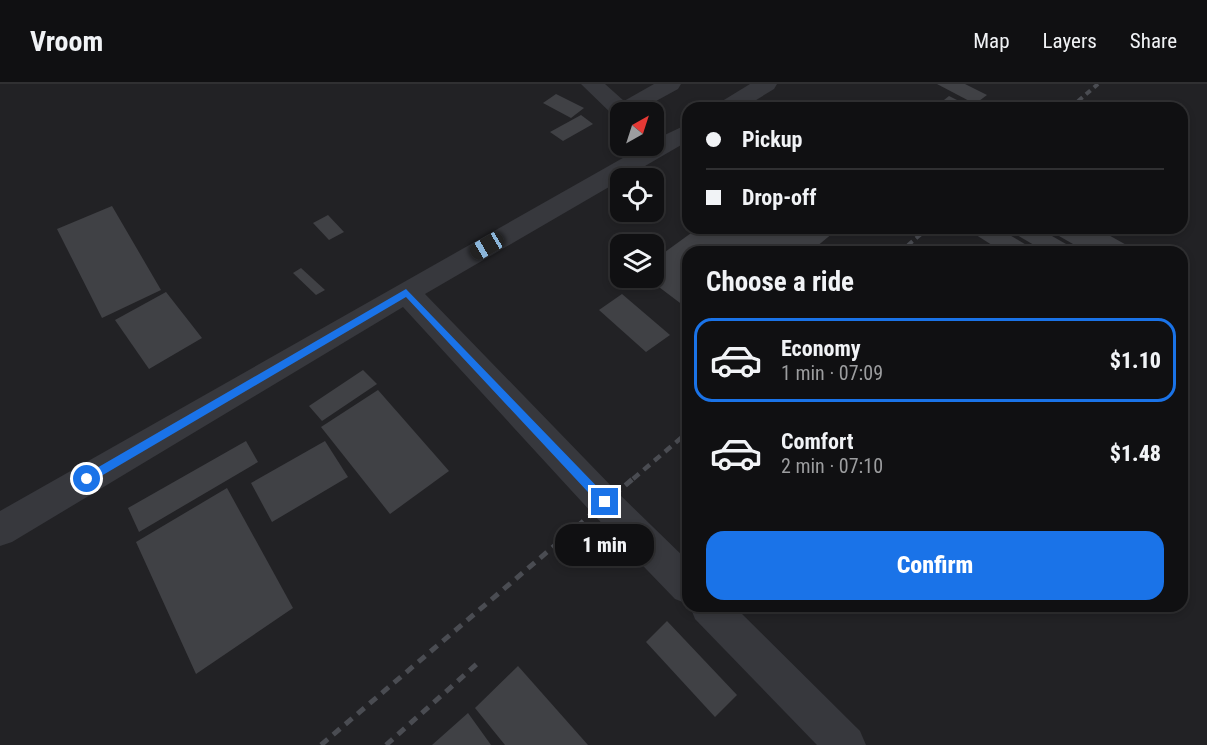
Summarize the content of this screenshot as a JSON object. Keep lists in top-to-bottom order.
{
  "north": "top right",
  "page": {
    "header": "Vroom",
    "nav": ["Map", "Layers", "Share"],
    "banner": ["Pickup", "Drop-off"],
    "heading": "Choose a ride",
    "list": [
      {
        "name": "Economy",
        "note": "1 min · 07:09",
        "value": "$1.10"
      },
      {
        "name": "Comfort",
        "note": "2 min · 07:10",
        "value": "$1.48"
      }
    ],
    "buttons": "Confirm",
    "bubble": "1 min"
  }
}
